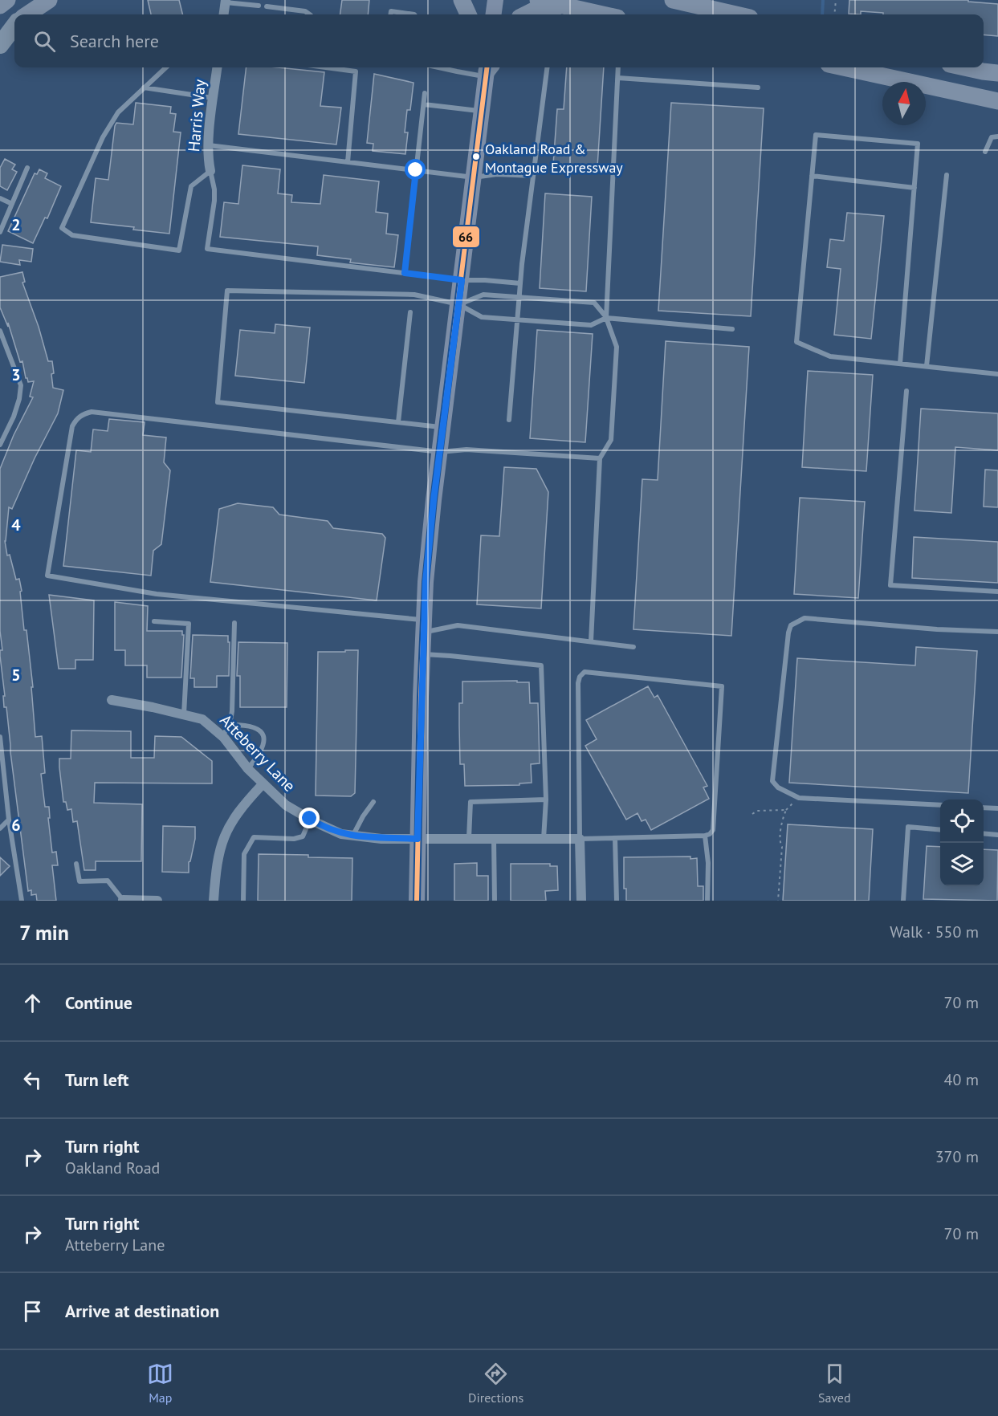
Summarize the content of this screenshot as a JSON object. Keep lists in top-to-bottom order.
{
  "streets": {
    "street": ["Harris Way", "Atteberry Lane"]
  },
  "places": ["Oakland Road & Montague Expressway"],
  "lines": ["transit line 66"],
  "north": "top",
  "page": {
    "search": "Search here",
    "heading": ["7 min", "Walk · 550 m"],
    "list": [
      ["Continue", "70 m"],
      ["Turn left", "40 m"],
      ["Turn right", "Oakland Road", "370 m"],
      ["Turn right", "Atteberry Lane", "70 m"],
      "Arrive at destination"
    ],
    "nav": ["Map", "Directions", "Saved"]
  },
  "grid": {
    "rows": [
      "2",
      "3",
      "4",
      "5",
      "6"
    ]
  }
}
